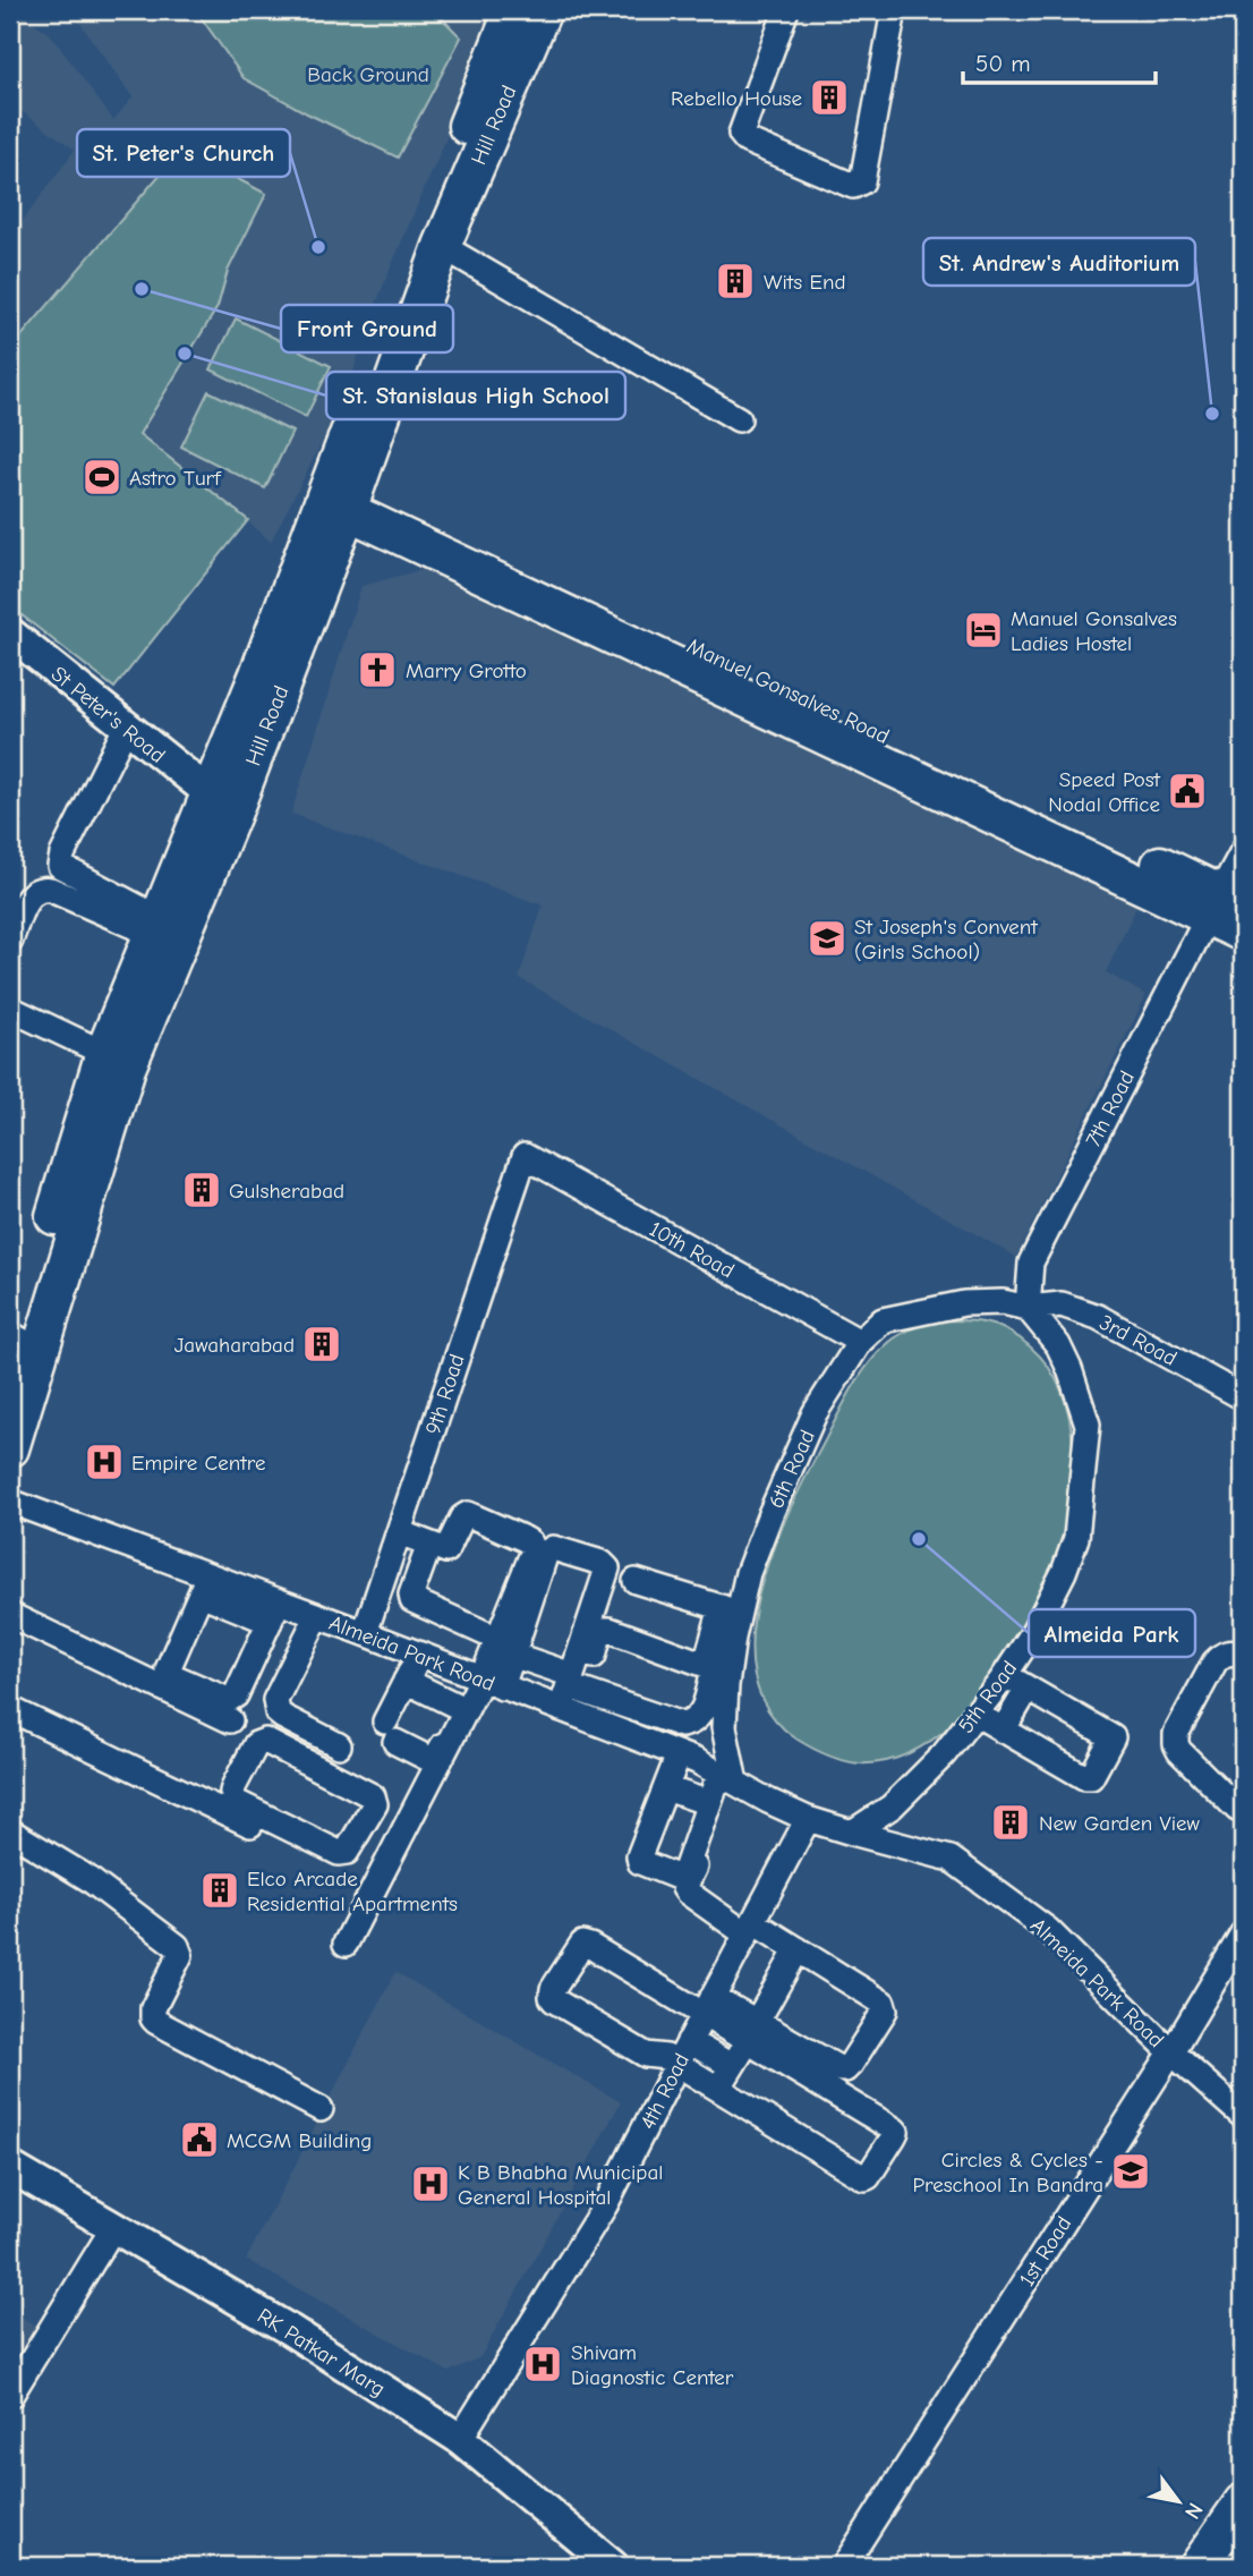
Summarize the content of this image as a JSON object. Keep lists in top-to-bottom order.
{
  "streets": {
    "main road": ["Hill Road", "Manuel Gonsalves Road"],
    "street": [
      "St Peter's Road",
      "7th Road",
      "10th Road",
      "3rd Road",
      "9th Road",
      "6th Road",
      "Almeida Park Road",
      "5th Road",
      "4th Road",
      "1st Road",
      "RK Patkar Marg"
    ]
  },
  "crossings": [
    ["Hill Road", "Manuel Gonsalves Road"],
    ["Hill Road", "St Peter's Road"],
    ["Manuel Gonsalves Road", "7th Road"],
    ["7th Road", "3rd Road"],
    ["7th Road", "6th Road"],
    ["7th Road", "5th Road"],
    ["10th Road", "9th Road"],
    ["10th Road", "6th Road"],
    ["3rd Road", "6th Road"],
    ["3rd Road", "5th Road"],
    ["9th Road", "Almeida Park Road"],
    ["6th Road", "Almeida Park Road"],
    ["6th Road", "5th Road"],
    ["Almeida Park Road", "5th Road"],
    ["Almeida Park Road", "4th Road"],
    ["Almeida Park Road", "1st Road"],
    ["4th Road", "RK Patkar Marg"]
  ],
  "parks": ["Back Ground"],
  "places": {
    "building": [
      "Rebello House",
      "Wits End",
      "Gulsherabad",
      "Jawaharabad",
      "New Garden View",
      "Elco Arcade Residential Apartments"
    ],
    "other": [
      "St. Peter's Church",
      "Front Ground",
      "St. Stanislaus High School",
      "St. Andrew's Auditorium",
      "Almeida Park"
    ],
    "sports": ["Astro Turf"],
    "hotel": ["Manuel Gonsalves Ladies Hostel"],
    "church": ["Marry Grotto"],
    "public building": ["Speed Post Nodal Office", "MCGM Building"],
    "school or university": ["St Joseph's Convent (Girls School)", "Circles & Cycles - Preschool In Bandra"],
    "hospital": ["Empire Centre", "K B Bhabha Municipal General Hospital", "Shivam Diagnostic Center"]
  },
  "scale_bar": "50 m",
  "north": "bottom right"
}
